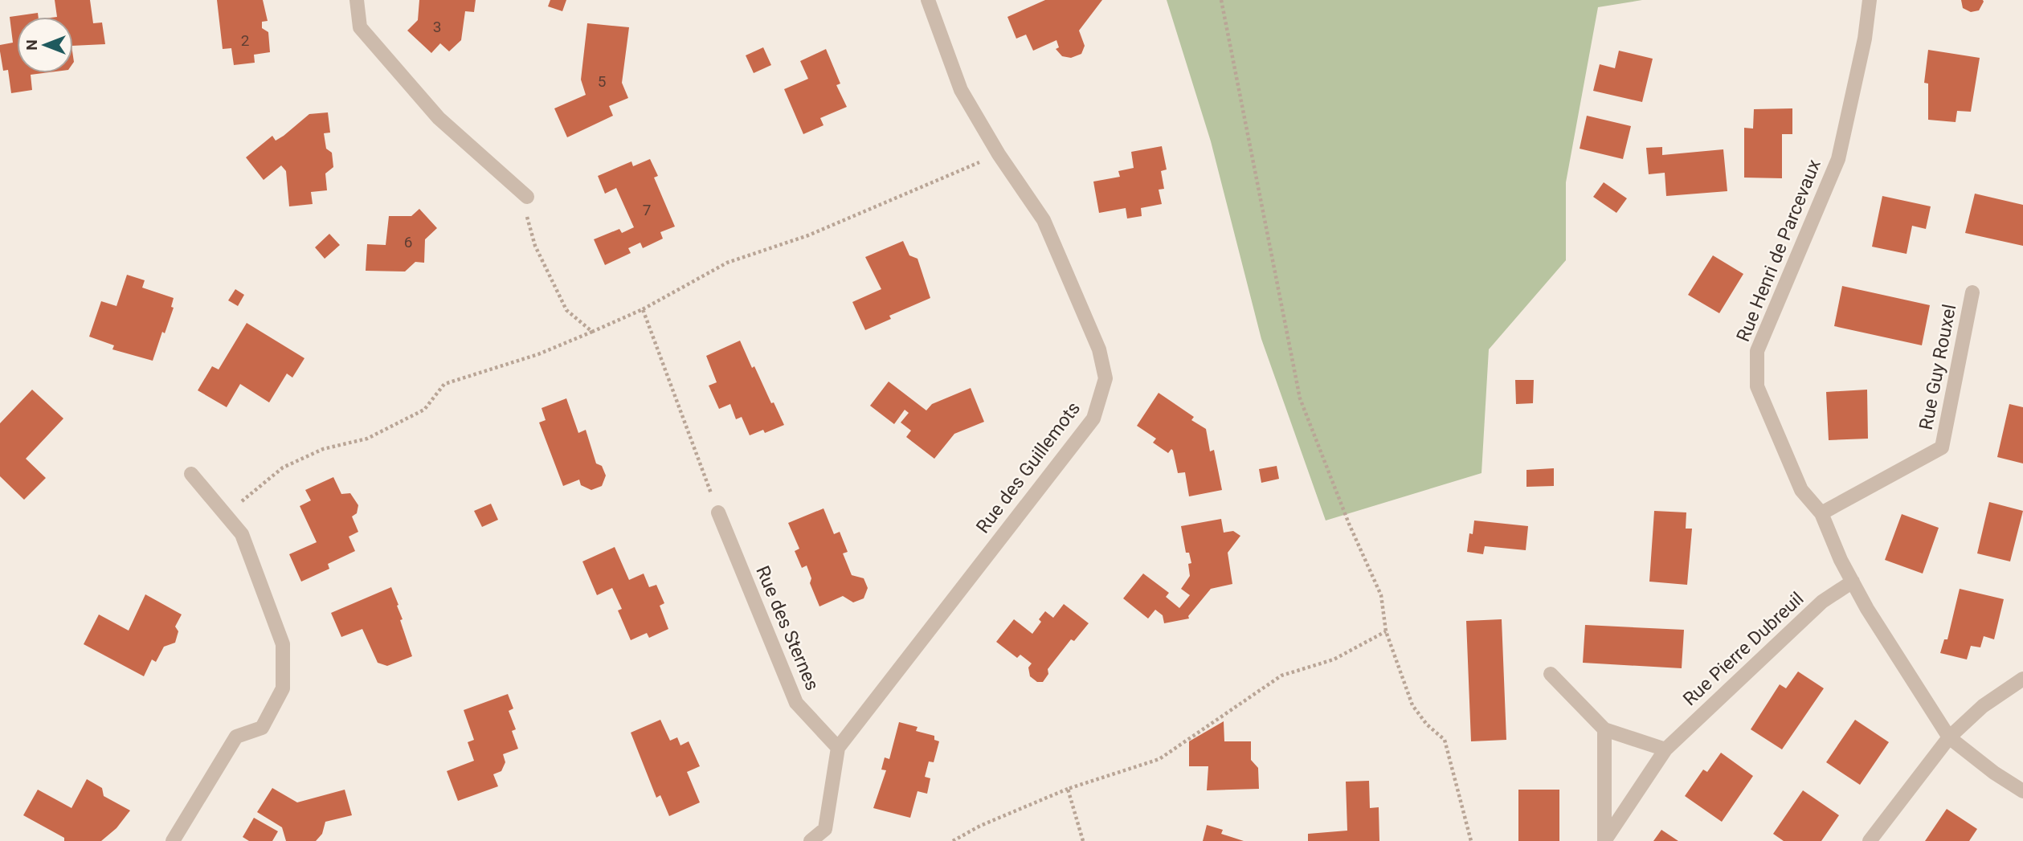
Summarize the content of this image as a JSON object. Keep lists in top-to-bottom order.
{
  "streets": {
    "street": [
      "Rue Henri de Parcevaux",
      "Rue Guy Rouxel",
      "Rue des Guillemots",
      "Rue des Sternes",
      "Rue Pierre Dubreuil"
    ]
  },
  "crossings": [
    ["Rue Henri de Parcevaux", "Rue Guy Rouxel"],
    ["Rue Henri de Parcevaux", "Rue Pierre Dubreuil"],
    ["Rue des Guillemots", "Rue des Sternes"]
  ],
  "house_numbers": [
    "3",
    "2",
    "5",
    "7",
    "6"
  ],
  "north": "left"
}
